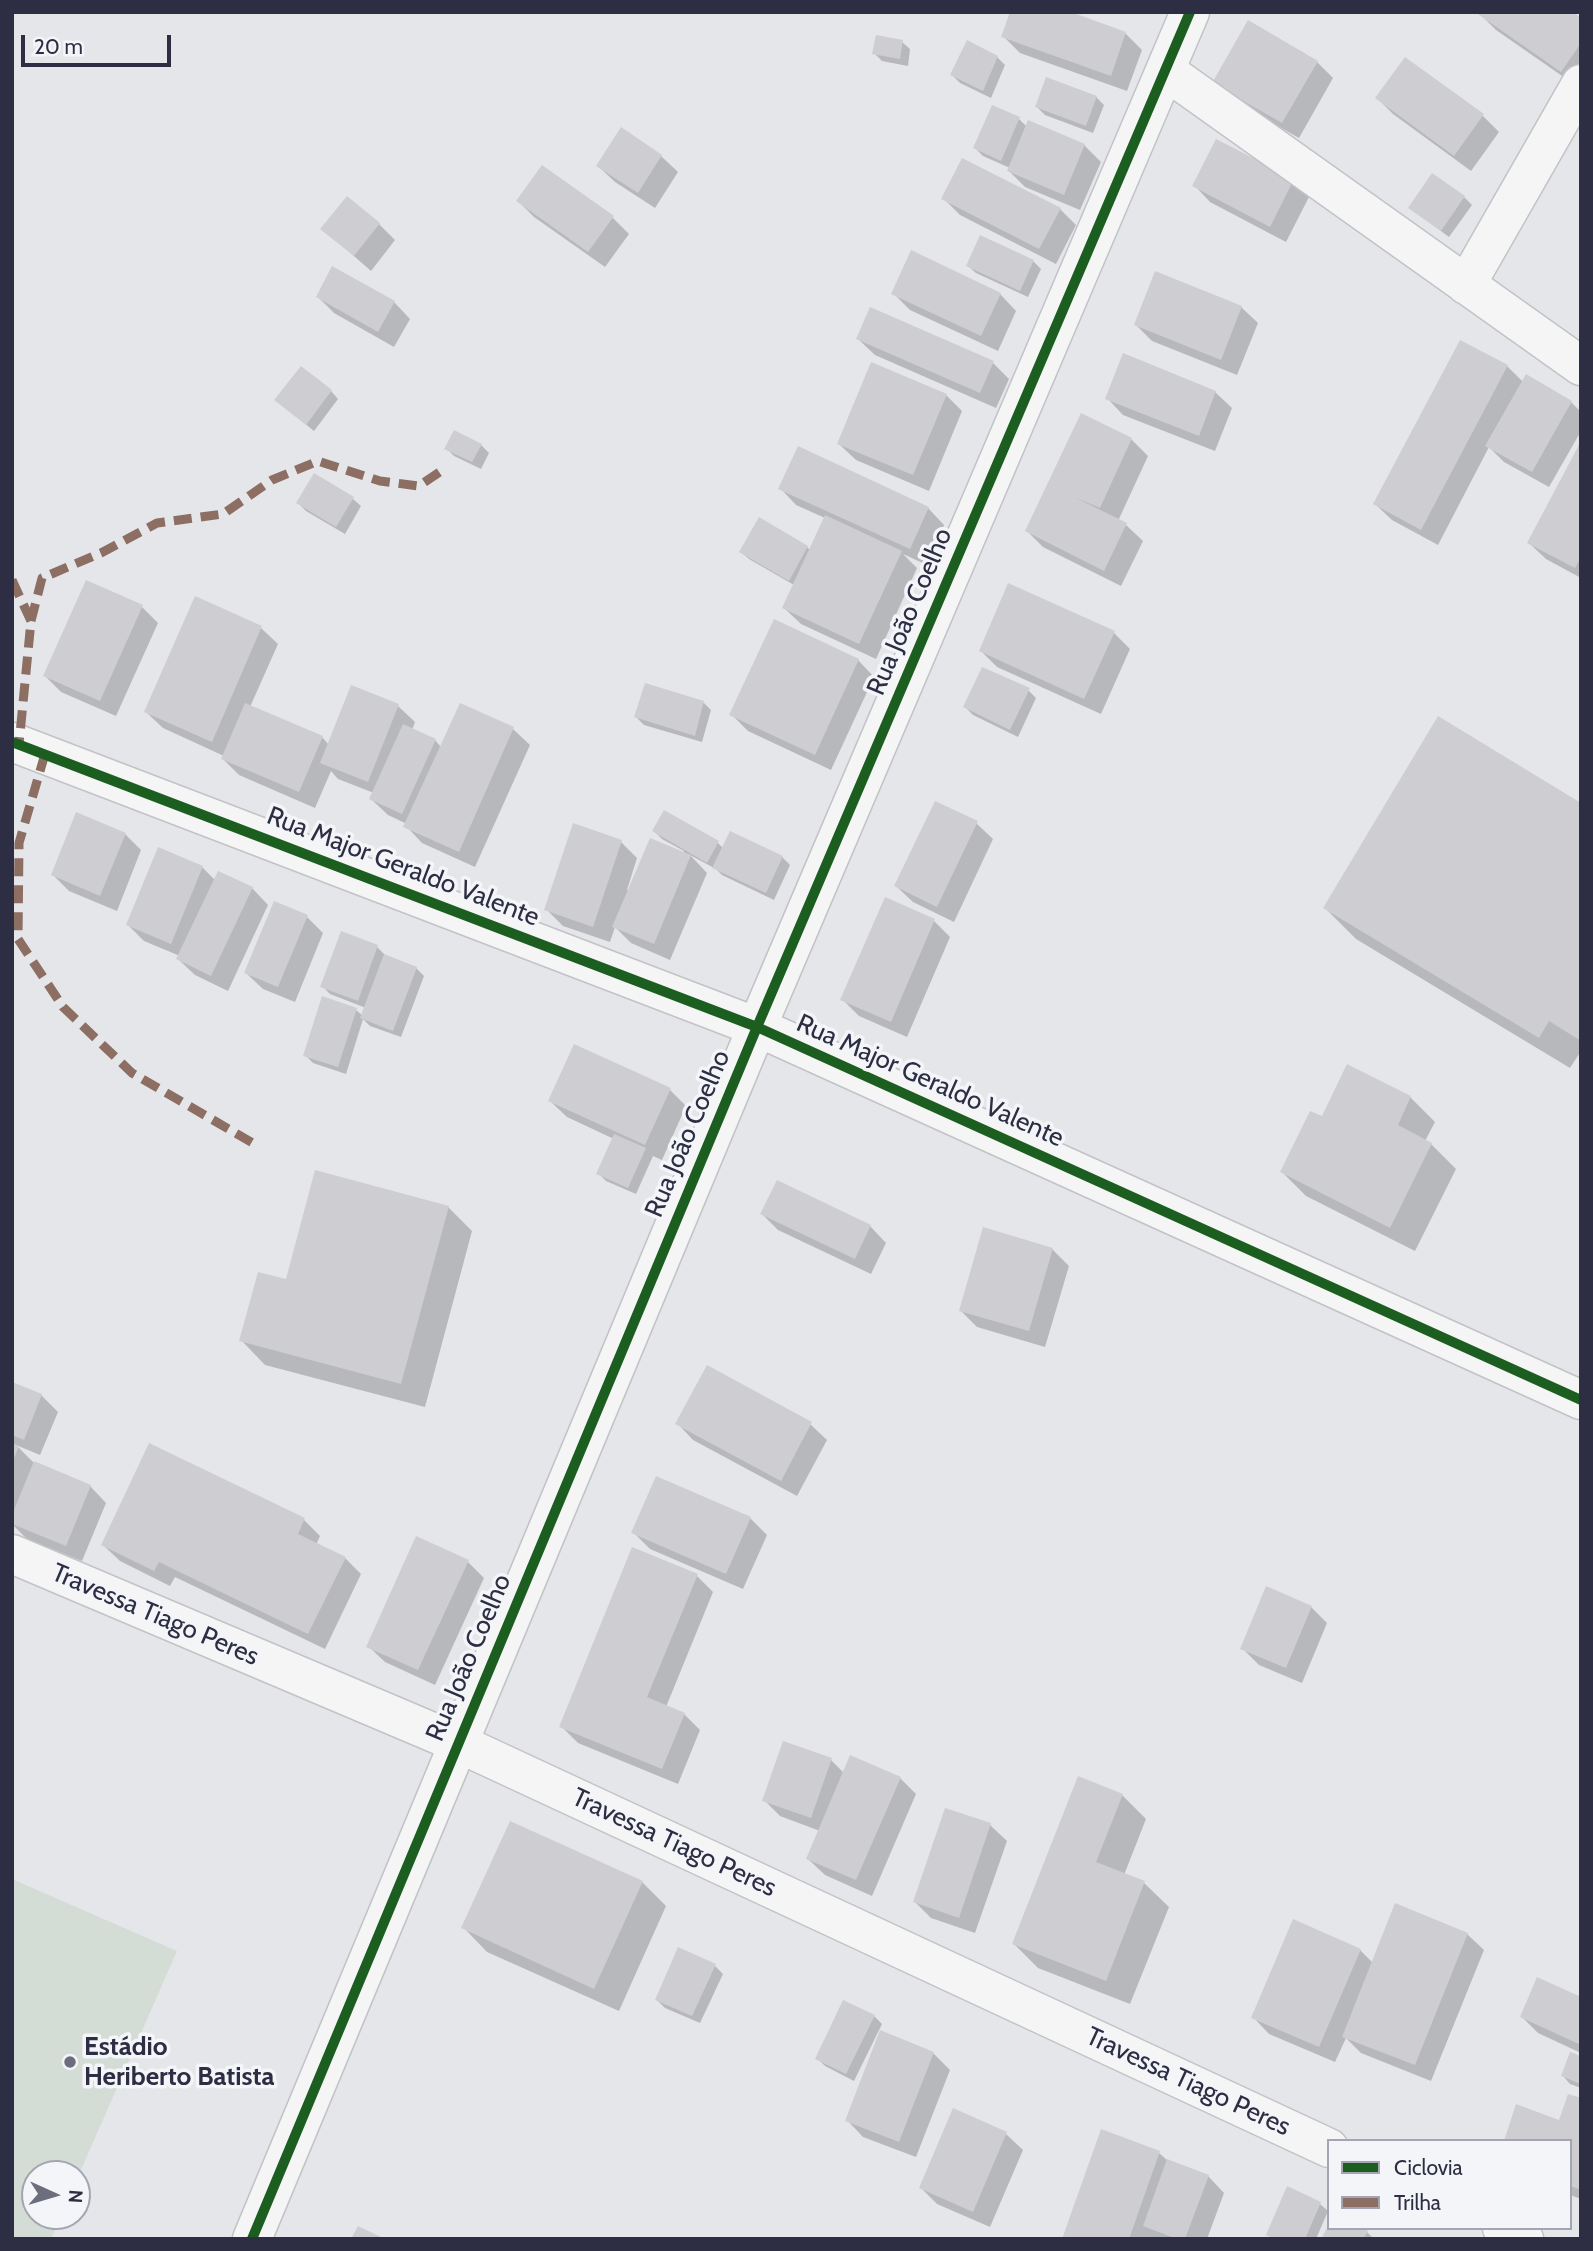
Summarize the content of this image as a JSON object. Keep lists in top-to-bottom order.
{
  "streets": {
    "street": ["Rua João Coelho", "Rua Major Geraldo Valente", "Travessa Tiago Peres"]
  },
  "crossings": [
    ["Rua João Coelho", "Rua Major Geraldo Valente"],
    ["Rua João Coelho", "Travessa Tiago Peres"]
  ],
  "places": ["Estádio Heriberto Batista"],
  "legend": ["Ciclovia", "Trilha"],
  "scale_bar": "20 m",
  "north": "right"
}
